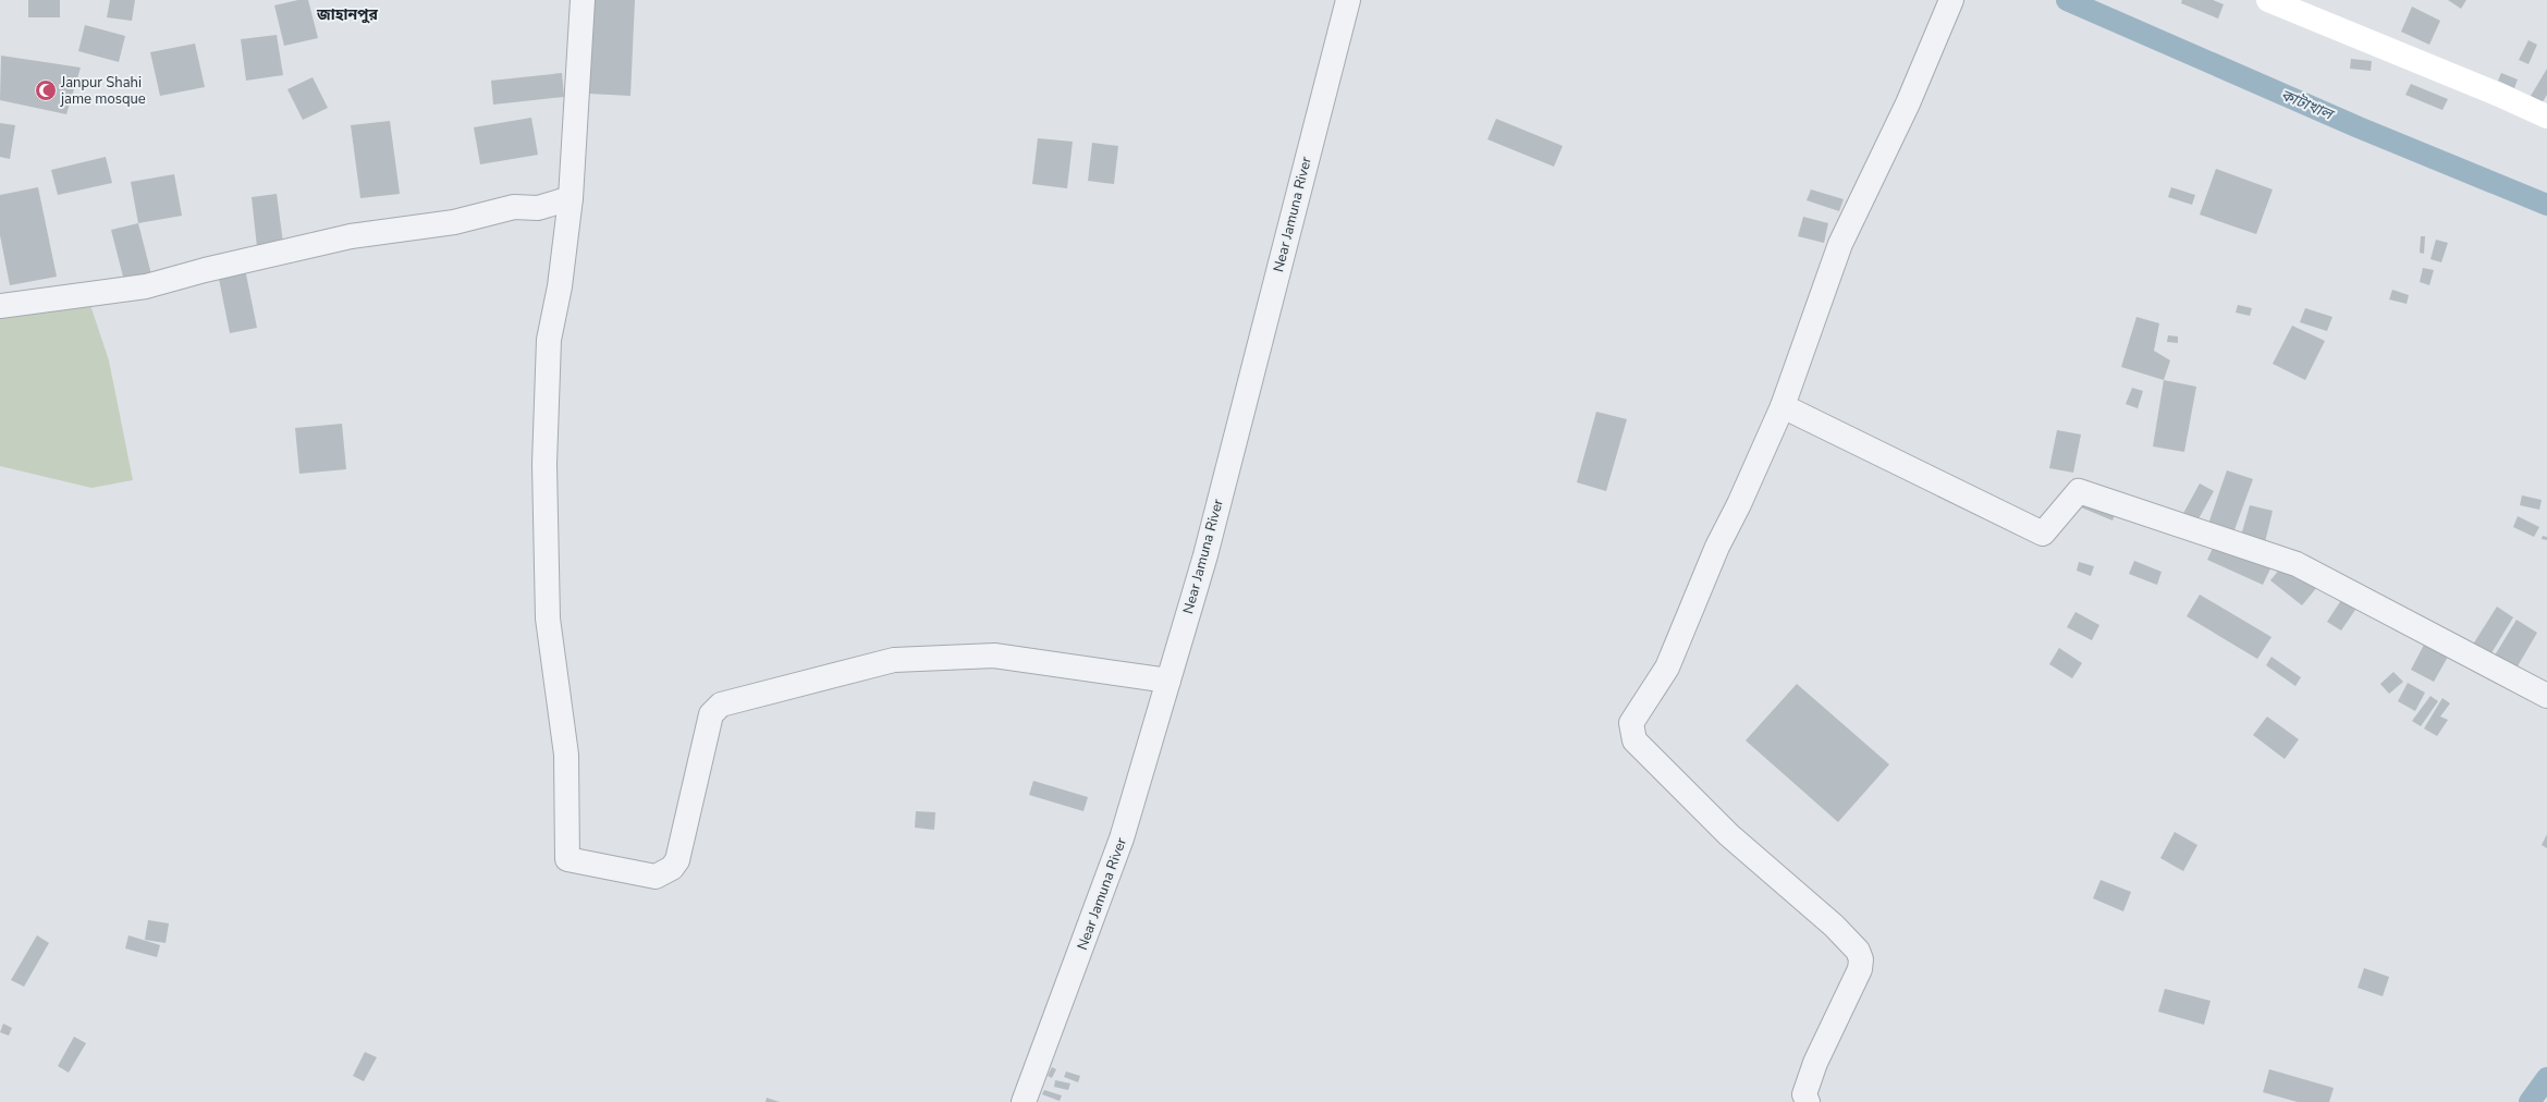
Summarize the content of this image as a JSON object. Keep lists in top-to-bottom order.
{
  "streets": {
    "street": ["Near Jamuna River"]
  },
  "districts": ["জাহানপুর"],
  "water": ["কাটাখাল"],
  "places": {
    "mosque": ["Janpur Shahi jame mosque"]
  }
}
